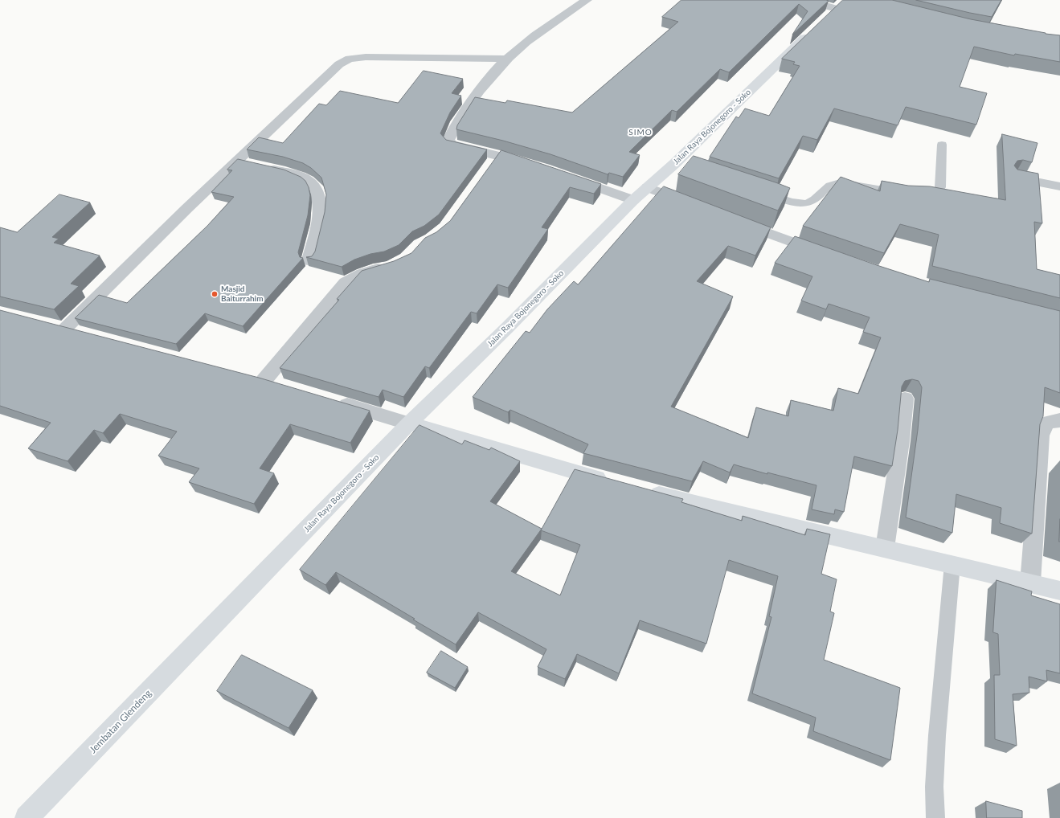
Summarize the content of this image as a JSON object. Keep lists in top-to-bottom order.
{
  "streets": {
    "main road": ["Jalan Raya Bojonegoro - Soko", "Jembatan Glendeng"]
  },
  "crossings": [
    ["Jalan Raya Bojonegoro - Soko", "Jembatan Glendeng"]
  ],
  "districts": ["SIMO"],
  "places": ["Masjid Baiturrahim"]
}
